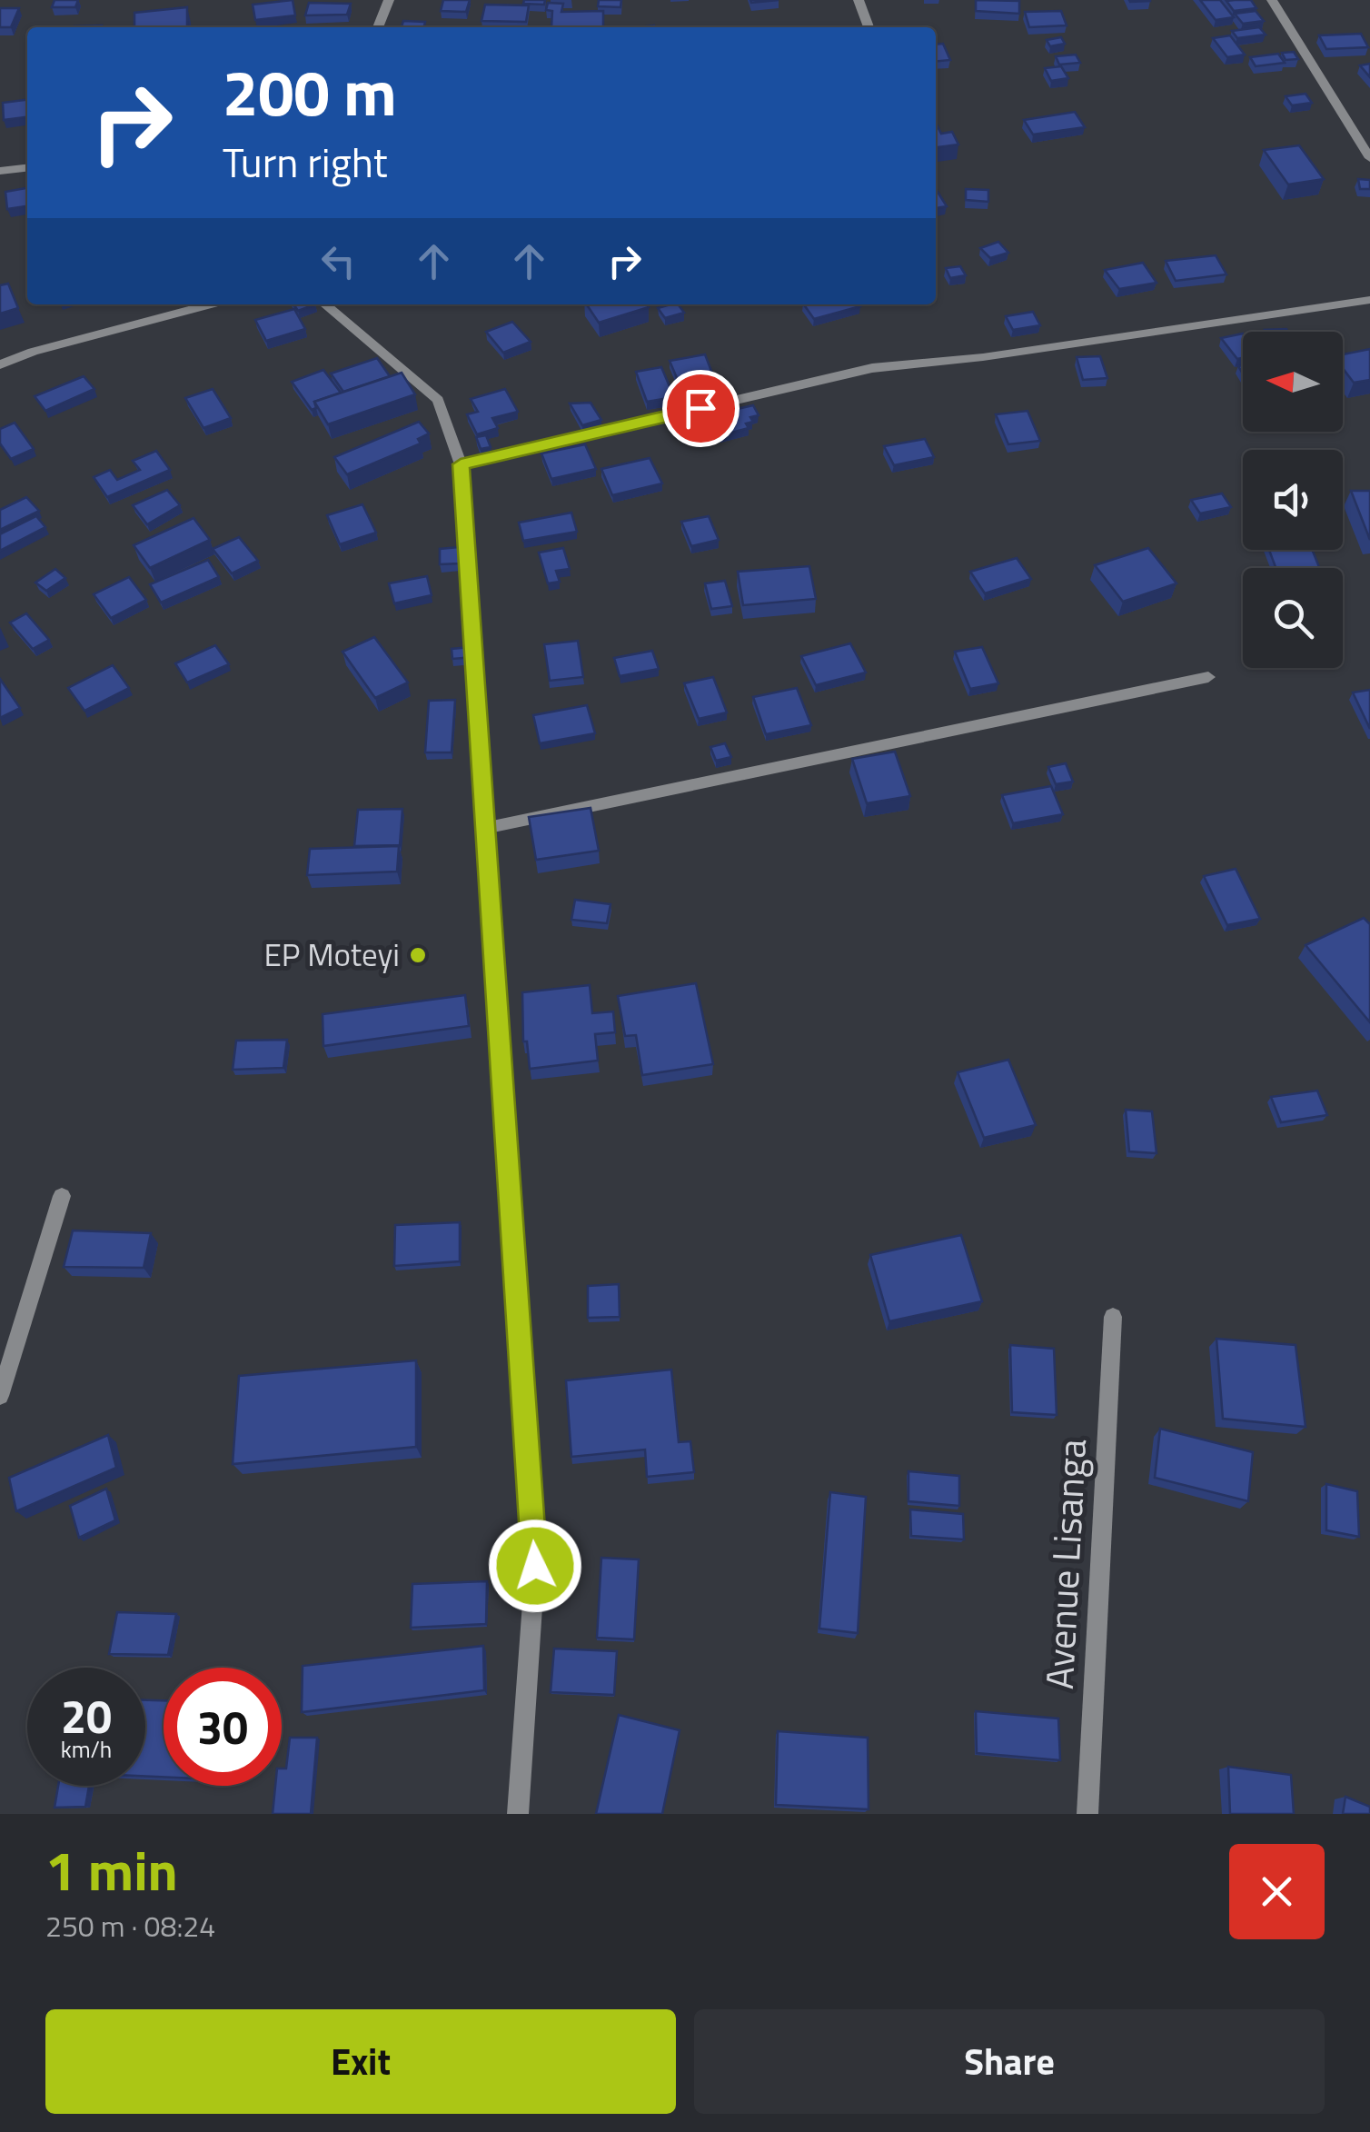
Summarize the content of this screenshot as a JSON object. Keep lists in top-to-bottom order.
{
  "streets": {
    "street": ["Avenue Lisanga"]
  },
  "places": ["EP Moteyi"],
  "north": "left",
  "page": {
    "turn": ["200 m", "Turn right"],
    "speed": "20 km/h",
    "limit": "30",
    "heading": ["1 min", "250 m · 08:24"],
    "buttons": ["Exit", "Share"]
  }
}
